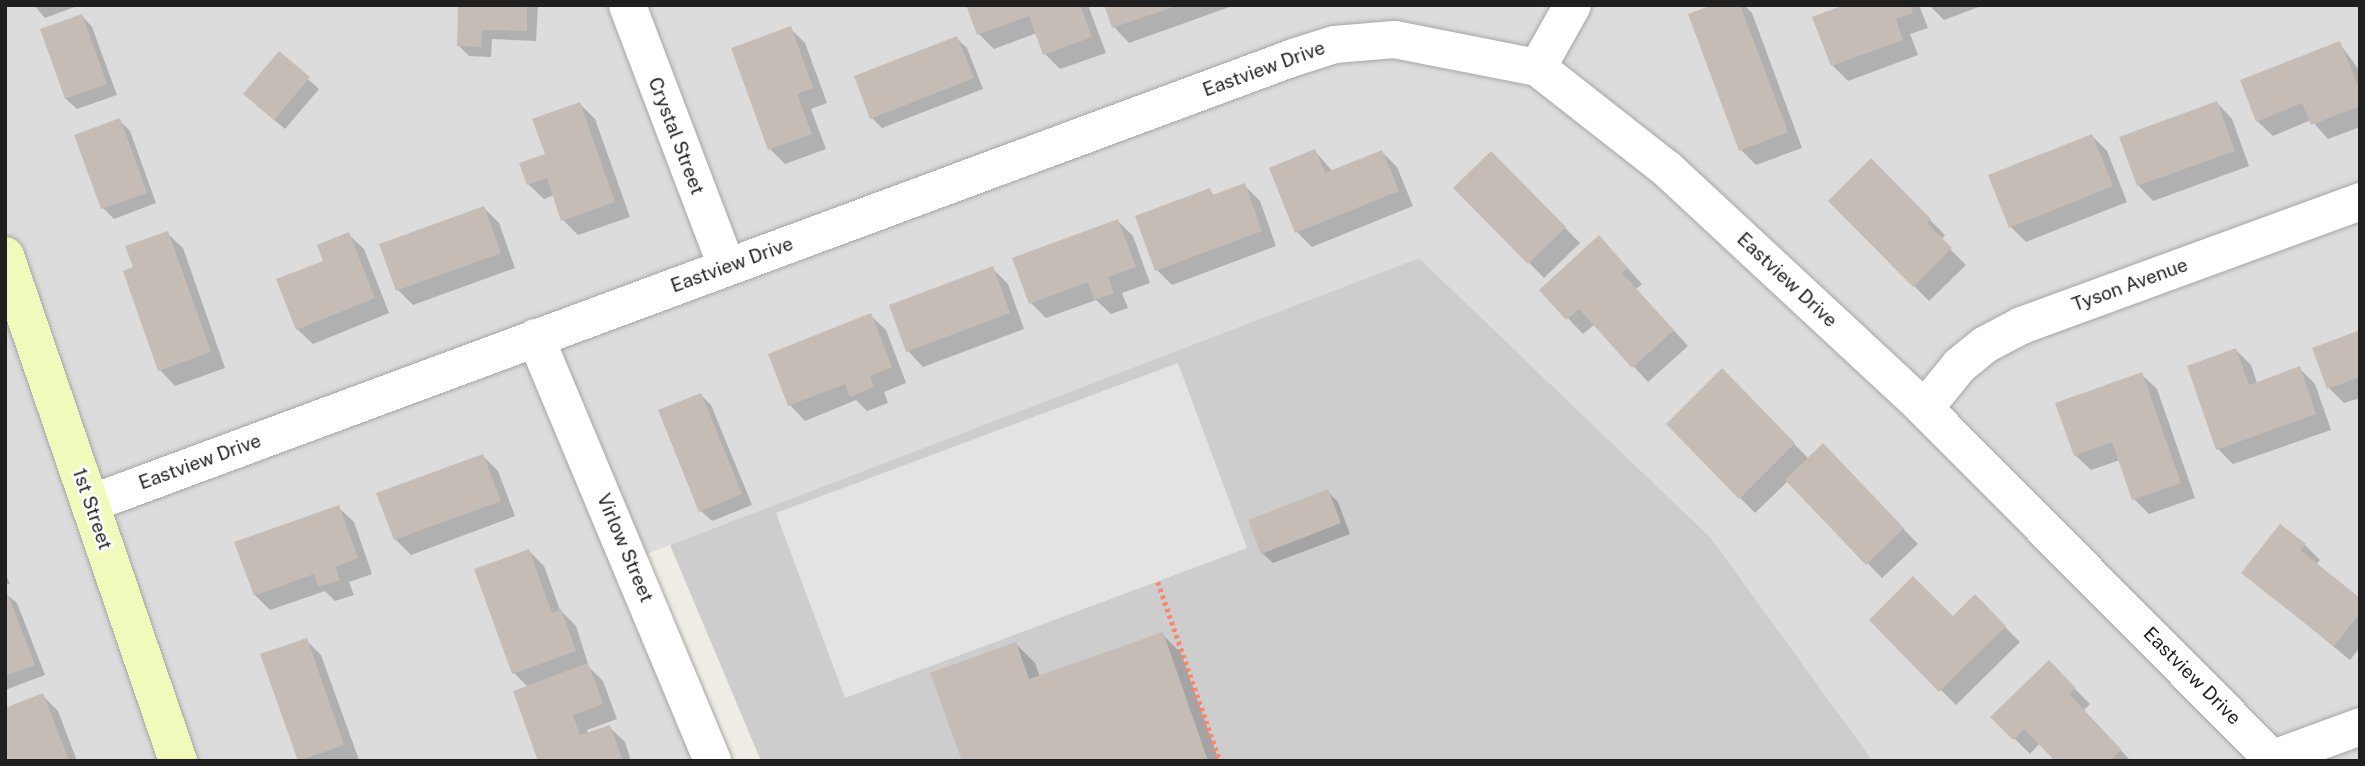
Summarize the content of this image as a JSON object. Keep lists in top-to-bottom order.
{
  "streets": {
    "main road": ["1st Street"],
    "street": [
      "Eastview Drive",
      "Crystal Street",
      "Tyson Avenue",
      "Virlow Street"
    ]
  },
  "crossings": [
    ["Eastview Drive", "Crystal Street"],
    ["Eastview Drive", "Tyson Avenue"],
    ["Eastview Drive", "1st Street"],
    ["Eastview Drive", "Virlow Street"]
  ]
}
